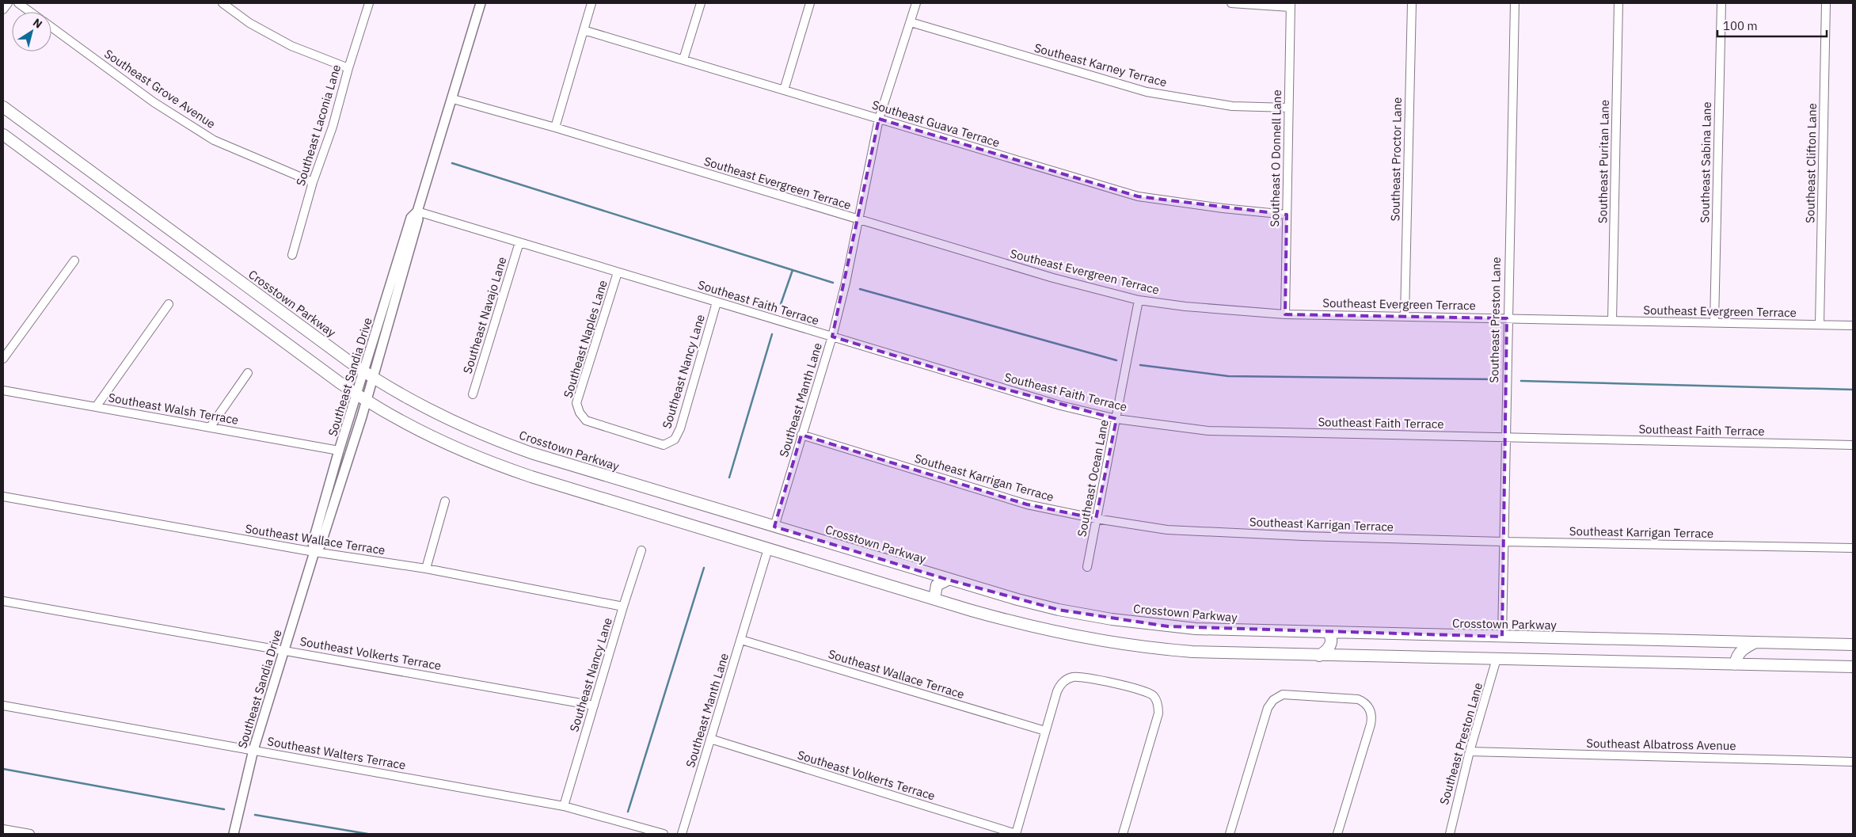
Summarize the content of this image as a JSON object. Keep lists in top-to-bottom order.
{
  "streets": {
    "main road": ["Crosstown Parkway"],
    "street": [
      "Southeast Karney Terrace",
      "Southeast Grove Avenue",
      "Southeast Guava Terrace",
      "Southeast Laconia Lane",
      "Southeast O Donnell Lane",
      "Southeast Proctor Lane",
      "Southeast Puritan Lane",
      "Southeast Sabina Lane",
      "Southeast Clifton Lane",
      "Southeast Evergreen Terrace",
      "Southeast Faith Terrace",
      "Southeast Navajo Lane",
      "Southeast Preston Lane",
      "Southeast Naples Lane",
      "Southeast Nancy Lane",
      "Southeast Sandia Drive",
      "Southeast Manth Lane",
      "Southeast Walsh Terrace",
      "Southeast Karrigan Terrace",
      "Southeast Ocean Lane",
      "Southeast Wallace Terrace",
      "Southeast Volkerts Terrace",
      "Southeast Albatross Avenue",
      "Southeast Walters Terrace"
    ]
  },
  "crossings": [
    ["Southeast Karney Terrace", "Southeast O Donnell Lane"],
    ["Southeast Karney Terrace", "Southeast Manth Lane"],
    ["Southeast Grove Avenue", "Southeast Laconia Lane"],
    ["Southeast Guava Terrace", "Southeast O Donnell Lane"],
    ["Southeast Guava Terrace", "Southeast Manth Lane"],
    ["Southeast O Donnell Lane", "Southeast Evergreen Terrace"],
    ["Southeast Proctor Lane", "Southeast Evergreen Terrace"],
    ["Southeast Puritan Lane", "Southeast Evergreen Terrace"],
    ["Southeast Sabina Lane", "Southeast Evergreen Terrace"],
    ["Southeast Clifton Lane", "Southeast Evergreen Terrace"],
    ["Southeast Evergreen Terrace", "Southeast Preston Lane"],
    ["Southeast Evergreen Terrace", "Southeast Sandia Drive"],
    ["Southeast Evergreen Terrace", "Southeast Manth Lane"],
    ["Southeast Evergreen Terrace", "Southeast Ocean Lane"],
    ["Southeast Faith Terrace", "Southeast Navajo Lane"],
    ["Southeast Faith Terrace", "Southeast Preston Lane"],
    ["Southeast Faith Terrace", "Southeast Naples Lane"],
    ["Southeast Faith Terrace", "Southeast Nancy Lane"],
    ["Southeast Faith Terrace", "Southeast Sandia Drive"],
    ["Southeast Faith Terrace", "Southeast Manth Lane"],
    ["Southeast Faith Terrace", "Southeast Ocean Lane"],
    ["Crosstown Parkway", "Southeast Preston Lane"],
    ["Crosstown Parkway", "Southeast Sandia Drive"],
    ["Crosstown Parkway", "Southeast Manth Lane"],
    ["Southeast Preston Lane", "Southeast Karrigan Terrace"],
    ["Southeast Preston Lane", "Southeast Albatross Avenue"],
    ["Southeast Naples Lane", "Southeast Nancy Lane"],
    ["Southeast Nancy Lane", "Southeast Wallace Terrace"],
    ["Southeast Nancy Lane", "Southeast Volkerts Terrace"],
    ["Southeast Nancy Lane", "Southeast Walters Terrace"],
    ["Southeast Sandia Drive", "Southeast Walsh Terrace"],
    ["Southeast Sandia Drive", "Southeast Wallace Terrace"],
    ["Southeast Sandia Drive", "Southeast Volkerts Terrace"],
    ["Southeast Sandia Drive", "Southeast Walters Terrace"],
    ["Southeast Manth Lane", "Southeast Karrigan Terrace"],
    ["Southeast Manth Lane", "Southeast Wallace Terrace"],
    ["Southeast Manth Lane", "Southeast Volkerts Terrace"],
    ["Southeast Karrigan Terrace", "Southeast Ocean Lane"]
  ],
  "scale_bar": "100 m",
  "north": "top right"
}
